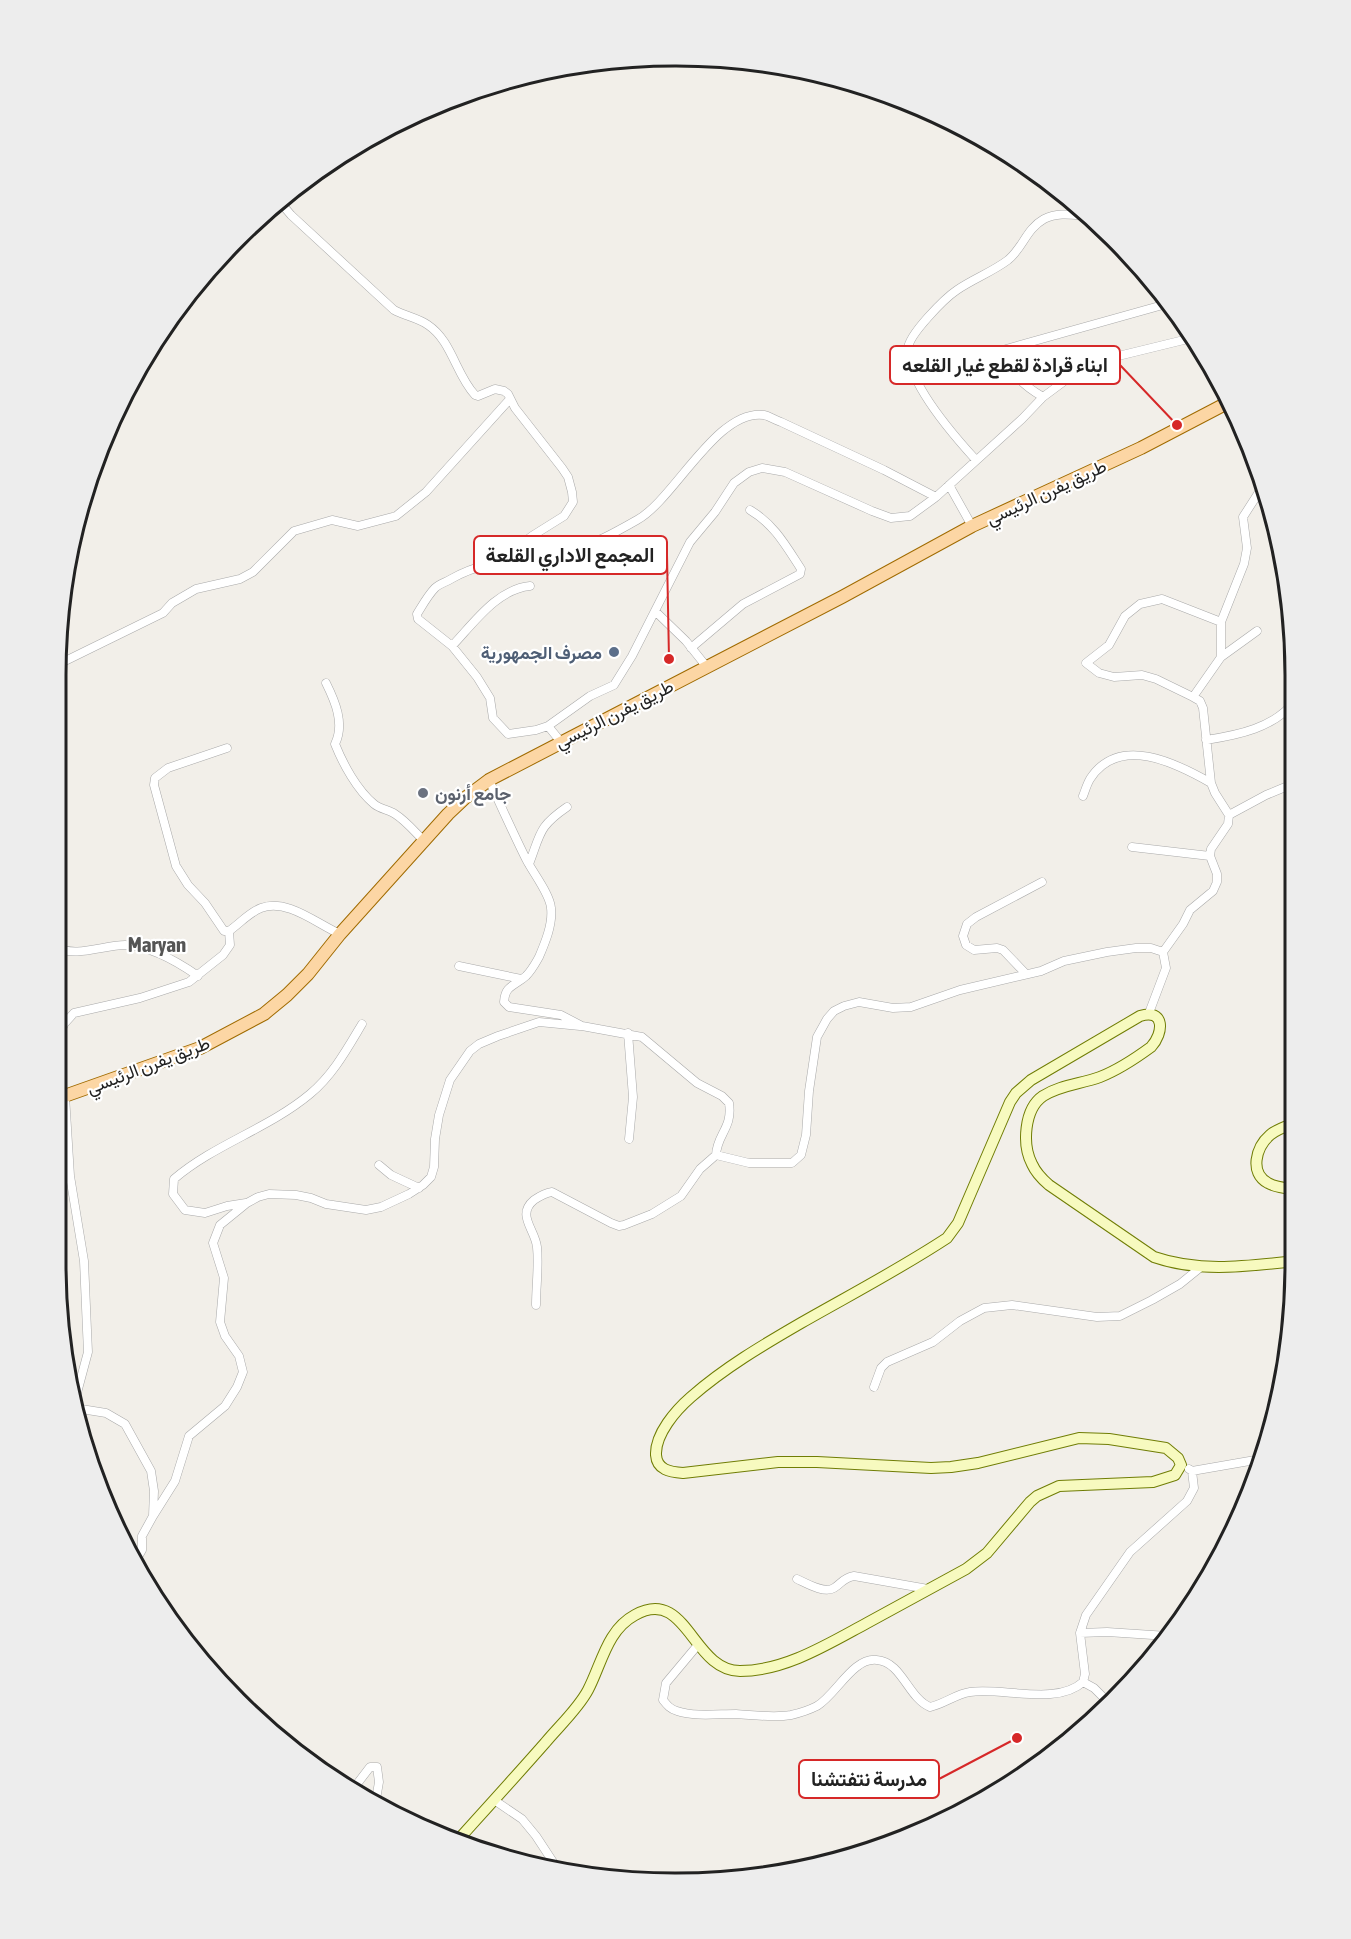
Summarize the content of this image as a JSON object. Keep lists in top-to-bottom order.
{
  "streets": {
    "main road": ["طريق يفرن الرئيسي"]
  },
  "districts": ["Maryan"],
  "places": [
    "ابناء قرادة لقطع غيار القلعه",
    "مصرف الجمهورية",
    "المجمع الاداري القلعة",
    "جامع أرنون",
    "مدرسة نتفتشنا"
  ]
}
